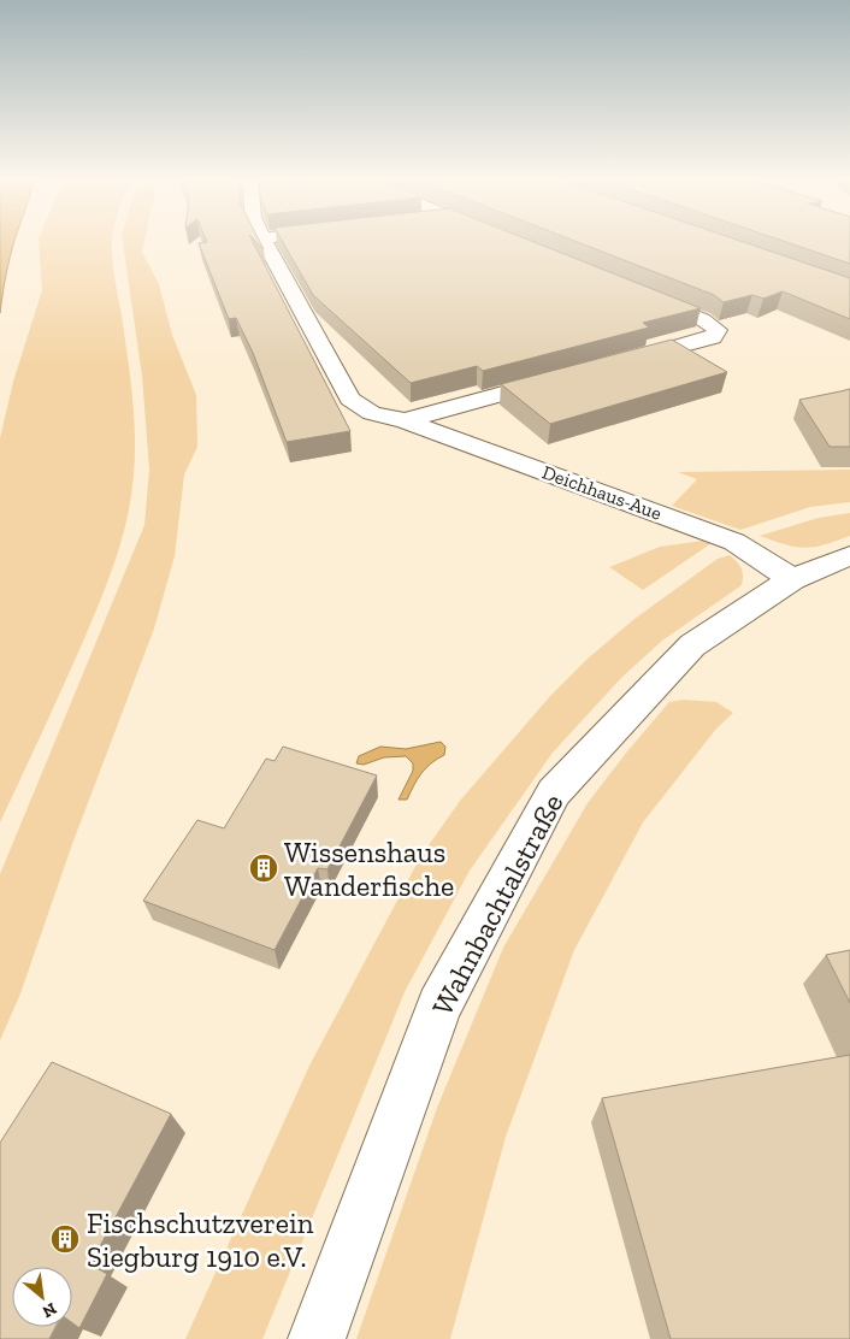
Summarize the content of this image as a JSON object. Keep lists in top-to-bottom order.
{
  "streets": {
    "street": ["Deichhaus-Aue", "Wahnbachtalstraße"]
  },
  "crossings": [
    ["Deichhaus-Aue", "Wahnbachtalstraße"]
  ],
  "places": {
    "building": ["Wissenshaus Wanderfische", "Fischschutzverein Siegburg 1910 e.V."]
  },
  "north": "bottom right"
}
